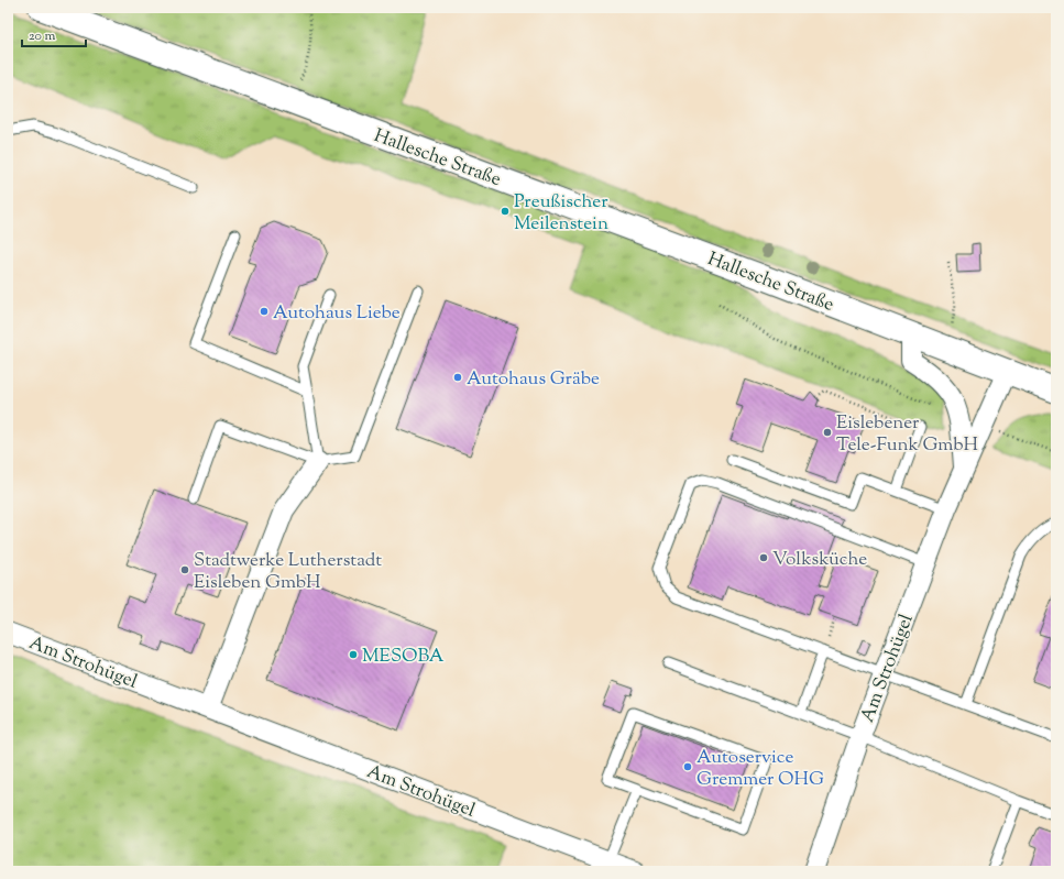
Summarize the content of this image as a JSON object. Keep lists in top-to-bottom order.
{
  "streets": {
    "main road": ["Hallesche Straße"],
    "street": ["Am Strohügel"]
  },
  "crossings": [
    ["Hallesche Straße", "Am Strohügel"]
  ],
  "places": [
    "Preußischer Meilenstein",
    "Autohaus Liebe",
    "Autohaus Gräbe",
    "Eislebener Tele-Funk GmbH",
    "Volksküche",
    "Stadtwerke Lutherstadt Eisleben GmbH",
    "MESOBA",
    "Autoservice Gremmer OHG"
  ],
  "scale_bar": "20 m"
}
